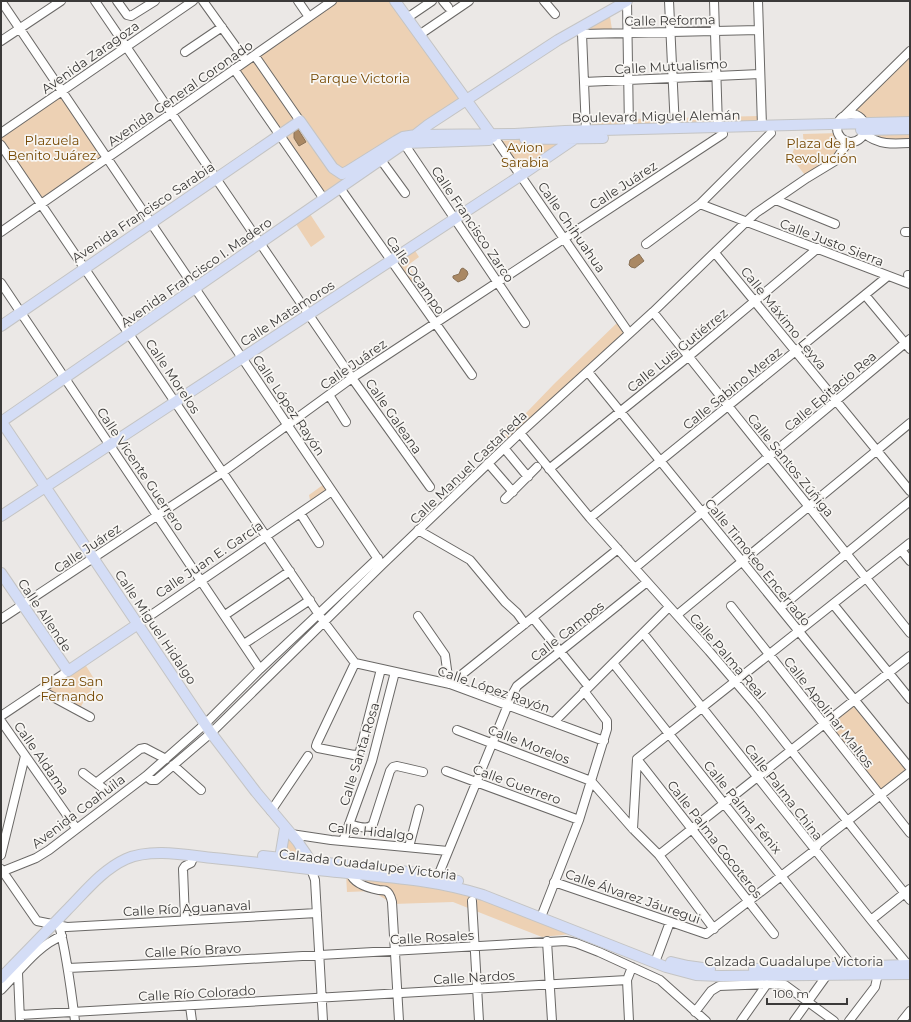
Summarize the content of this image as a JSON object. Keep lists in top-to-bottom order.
{
  "streets": {
    "main road": [
      "Boulevard Miguel Alemán",
      "Avenida Francisco Sarabia",
      "Calle Chihuahua",
      "Avenida Francisco I. Madero",
      "Calle Matamoros",
      "Calle Juan E. García",
      "Calle Allende",
      "Calle Miguel Hidalgo",
      "Calzada Guadalupe Victoria"
    ],
    "street": [
      "Calle Reforma",
      "Avenida Zaragoza",
      "Calle Mutualismo",
      "Avenida General Coronado",
      "Calle Juárez",
      "Calle Francisco Zarco",
      "Calle Justo Sierra",
      "Calle Ocampo",
      "Calle Máximo Leyva",
      "Calle Luis Gutiérrez",
      "Calle Morelos",
      "Calle Sabino Meraz",
      "Calle Epitacio Rea",
      "Calle López Rayón",
      "Calle Galeana",
      "Calle Santos Zúñiga",
      "Calle Manuel Castañeda",
      "Calle Vicente Guerrero",
      "Calle Timoteo Encerrado",
      "Calle Campos",
      "Calle Palma Real",
      "Calle Apolinar Maltos",
      "Calle Santa Rosa",
      "Calle Aldama",
      "Calle Guerrero",
      "Calle Palma China",
      "Calle Palma Fénix",
      "Avenida Coahuila",
      "Calle Hidalgo",
      "Calle Palma Cocoteros",
      "Calle Álvarez Jáuregui",
      "Calle Río Aguanaval",
      "Calle Rosales",
      "Calle Río Bravo",
      "Calle Nardos",
      "Calle Río Colorado"
    ]
  },
  "crossings": [
    ["Avenida Zaragoza", "Calle López Rayón"],
    ["Avenida Zaragoza", "Calle Galeana"],
    ["Avenida General Coronado", "Calle Morelos"],
    ["Avenida General Coronado", "Calle López Rayón"],
    ["Avenida General Coronado", "Calle Galeana"],
    ["Boulevard Miguel Alemán", "Calle Juárez"],
    ["Boulevard Miguel Alemán", "Calle Francisco Zarco"],
    ["Boulevard Miguel Alemán", "Calle Chihuahua"],
    ["Boulevard Miguel Alemán", "Avenida Francisco I. Madero"],
    ["Boulevard Miguel Alemán", "Calle Matamoros"],
    ["Calle Juárez", "Calle Francisco Zarco"],
    ["Calle Juárez", "Calle Chihuahua"],
    ["Calle Juárez", "Calle Ocampo"],
    ["Calle Juárez", "Calle Morelos"],
    ["Calle Juárez", "Calle López Rayón"],
    ["Calle Juárez", "Calle Galeana"],
    ["Calle Juárez", "Calle Vicente Guerrero"],
    ["Calle Juárez", "Calle Allende"],
    ["Calle Juárez", "Calle Miguel Hidalgo"],
    ["Avenida Francisco Sarabia", "Calle Morelos"],
    ["Avenida Francisco Sarabia", "Calle López Rayón"],
    ["Avenida Francisco Sarabia", "Calle Galeana"],
    ["Avenida Francisco Sarabia", "Calle Vicente Guerrero"],
    ["Calle Francisco Zarco", "Avenida Francisco I. Madero"],
    ["Calle Francisco Zarco", "Calle Matamoros"],
    ["Calle Chihuahua", "Calle Matamoros"],
    ["Calle Chihuahua", "Calle Manuel Castañeda"],
    ["Calle Justo Sierra", "Calle Luis Gutiérrez"],
    ["Calle Justo Sierra", "Calle Sabino Meraz"],
    ["Calle Justo Sierra", "Calle Manuel Castañeda"],
    ["Avenida Francisco I. Madero", "Calle Ocampo"],
    ["Avenida Francisco I. Madero", "Calle Morelos"],
    ["Avenida Francisco I. Madero", "Calle López Rayón"],
    ["Avenida Francisco I. Madero", "Calle Galeana"],
    ["Avenida Francisco I. Madero", "Calle Vicente Guerrero"],
    ["Avenida Francisco I. Madero", "Calle Miguel Hidalgo"],
    ["Calle Ocampo", "Calle Matamoros"],
    ["Calle Matamoros", "Calle Morelos"],
    ["Calle Matamoros", "Calle López Rayón"],
    ["Calle Matamoros", "Calle Galeana"],
    ["Calle Matamoros", "Calle Vicente Guerrero"],
    ["Calle Matamoros", "Calle Miguel Hidalgo"],
    ["Calle Máximo Leyva", "Calle Luis Gutiérrez"],
    ["Calle Máximo Leyva", "Calle Sabino Meraz"],
    ["Calle Máximo Leyva", "Calle Epitacio Rea"],
    ["Calle Máximo Leyva", "Calle Manuel Castañeda"],
    ["Calle Luis Gutiérrez", "Calle Santos Zúñiga"],
    ["Calle Luis Gutiérrez", "Calle Timoteo Encerrado"],
    ["Calle Luis Gutiérrez", "Calle Palma Real"],
    ["Calle Morelos", "Calle Manuel Castañeda"],
    ["Calle Morelos", "Calle Juan E. García"],
    ["Calle Morelos", "Calle Campos"],
    ["Calle Sabino Meraz", "Calle Santos Zúñiga"],
    ["Calle Sabino Meraz", "Calle Timoteo Encerrado"],
    ["Calle Sabino Meraz", "Calle Palma Real"],
    ["Calle Epitacio Rea", "Calle Santos Zúñiga"],
    ["Calle Epitacio Rea", "Calle Timoteo Encerrado"],
    ["Calle Epitacio Rea", "Calle Palma Real"],
    ["Calle López Rayón", "Calle Manuel Castañeda"],
    ["Calle López Rayón", "Calle Juan E. García"],
    ["Calle López Rayón", "Calle Campos"],
    ["Calle López Rayón", "Calle Santa Rosa"],
    ["Calle Santos Zúñiga", "Calle Manuel Castañeda"],
    ["Calle Manuel Castañeda", "Calle Vicente Guerrero"],
    ["Calle Manuel Castañeda", "Calle Timoteo Encerrado"],
    ["Calle Manuel Castañeda", "Calle Miguel Hidalgo"],
    ["Calle Manuel Castañeda", "Calle Palma Real"],
    ["Calle Manuel Castañeda", "Avenida Coahuila"],
    ["Calle Vicente Guerrero", "Calle Juan E. García"],
    ["Calle Juan E. García", "Calle Allende"],
    ["Calle Juan E. García", "Calle Miguel Hidalgo"],
    ["Calle Miguel Hidalgo", "Avenida Coahuila"],
    ["Calle Miguel Hidalgo", "Calle Hidalgo"],
    ["Calle Miguel Hidalgo", "Calzada Guadalupe Victoria"],
    ["Calle Campos", "Calle Palma Real"],
    ["Calle Campos", "Calle Guerrero"],
    ["Calle Campos", "Calle Hidalgo"],
    ["Calle Campos", "Calzada Guadalupe Victoria"],
    ["Calle Palma Real", "Calle Álvarez Jáuregui"],
    ["Calle Apolinar Maltos", "Calle Álvarez Jáuregui"],
    ["Calle Santa Rosa", "Calle Hidalgo"],
    ["Calle Aldama", "Avenida Coahuila"],
    ["Calle Palma China", "Calzada Guadalupe Victoria"],
    ["Calle Palma China", "Calle Álvarez Jáuregui"],
    ["Calle Palma Fénix", "Calzada Guadalupe Victoria"],
    ["Calle Palma Fénix", "Calle Álvarez Jáuregui"],
    ["Calle Palma Cocoteros", "Calle Álvarez Jáuregui"],
    ["Calzada Guadalupe Victoria", "Calle Río Aguanaval"],
    ["Calle Rosales", "Calle Río Bravo"],
    ["Calle Nardos", "Calle Río Colorado"]
  ],
  "parks": [
    "Parque Victoria",
    "Plazuela Benito Juárez",
    "Plaza de la Revolución",
    "Avion Sarabia",
    "Plaza San Fernando"
  ],
  "scale_bar": "100 m"
}
